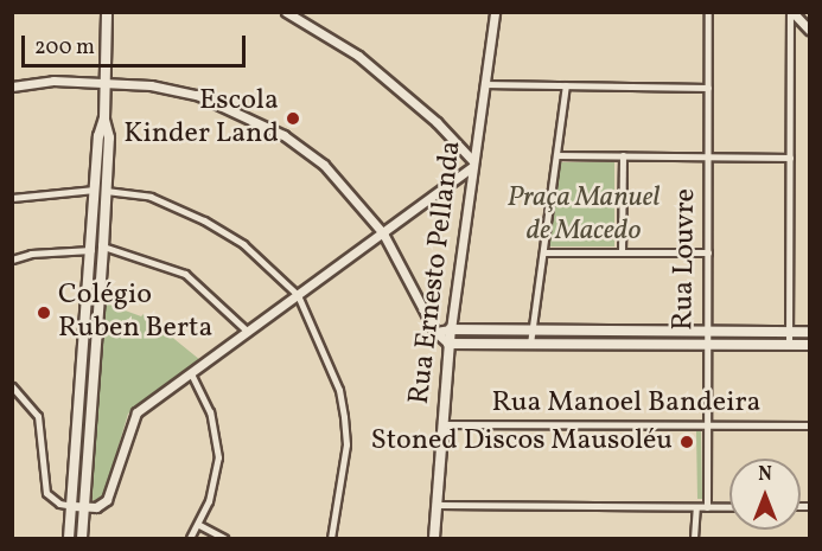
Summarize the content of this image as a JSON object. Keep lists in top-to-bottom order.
{
  "streets": {
    "main road": ["Rua Ernesto Pellanda"],
    "street": ["Rua Louvre", "Rua Manoel Bandeira"]
  },
  "crossings": [
    ["Rua Louvre", "Rua Manoel Bandeira"],
    ["Rua Ernesto Pellanda", "Rua Manoel Bandeira"]
  ],
  "parks": ["Praça Manuel de Macedo"],
  "places": ["Escola Kinder Land", "Colégio Ruben Berta", "Stoned Discos Mausoléu"],
  "scale_bar": "200 m",
  "north": "top"
}
